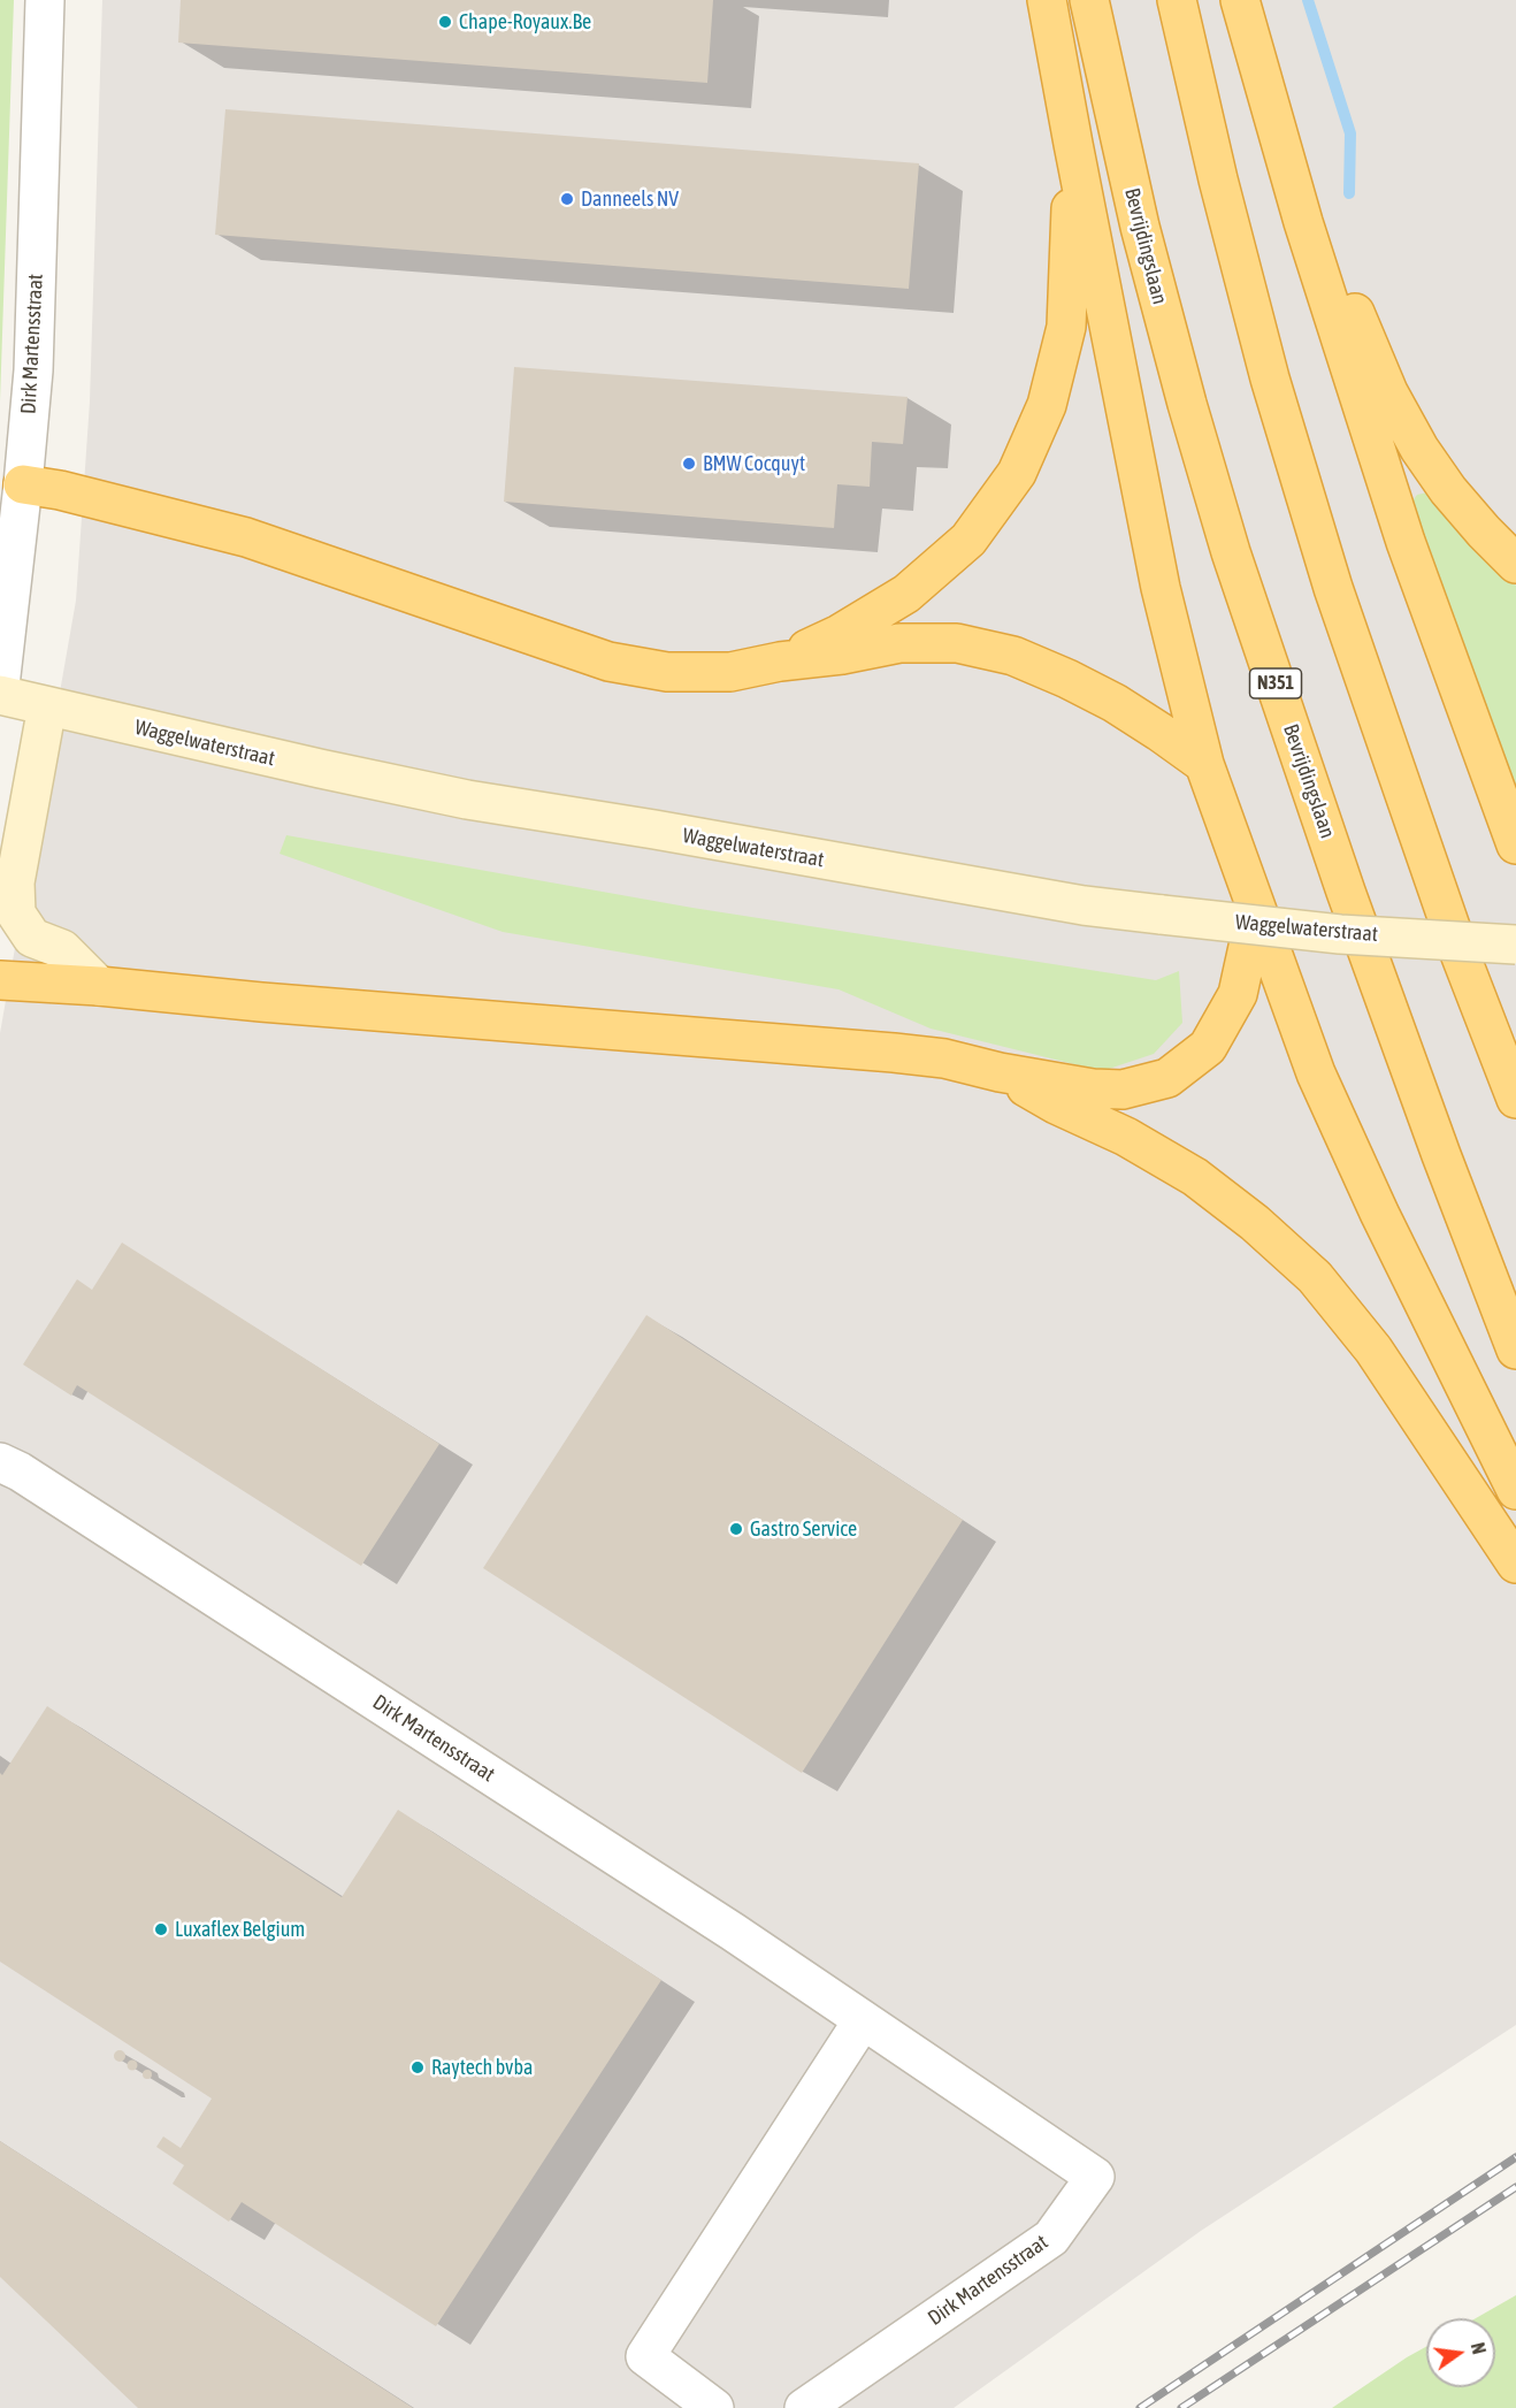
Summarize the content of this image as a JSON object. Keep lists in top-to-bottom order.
{
  "streets": {
    "highway": ["Bevrijdingslaan", "N351"],
    "main road": ["Waggelwaterstraat"],
    "street": ["Dirk Martensstraat"]
  },
  "places": [
    "Chape-Royaux.Be",
    "Danneels NV",
    "BMW Cocquyt",
    "Gastro Service",
    "Luxaflex Belgium",
    "Raytech bvba"
  ],
  "north": "right"
}
